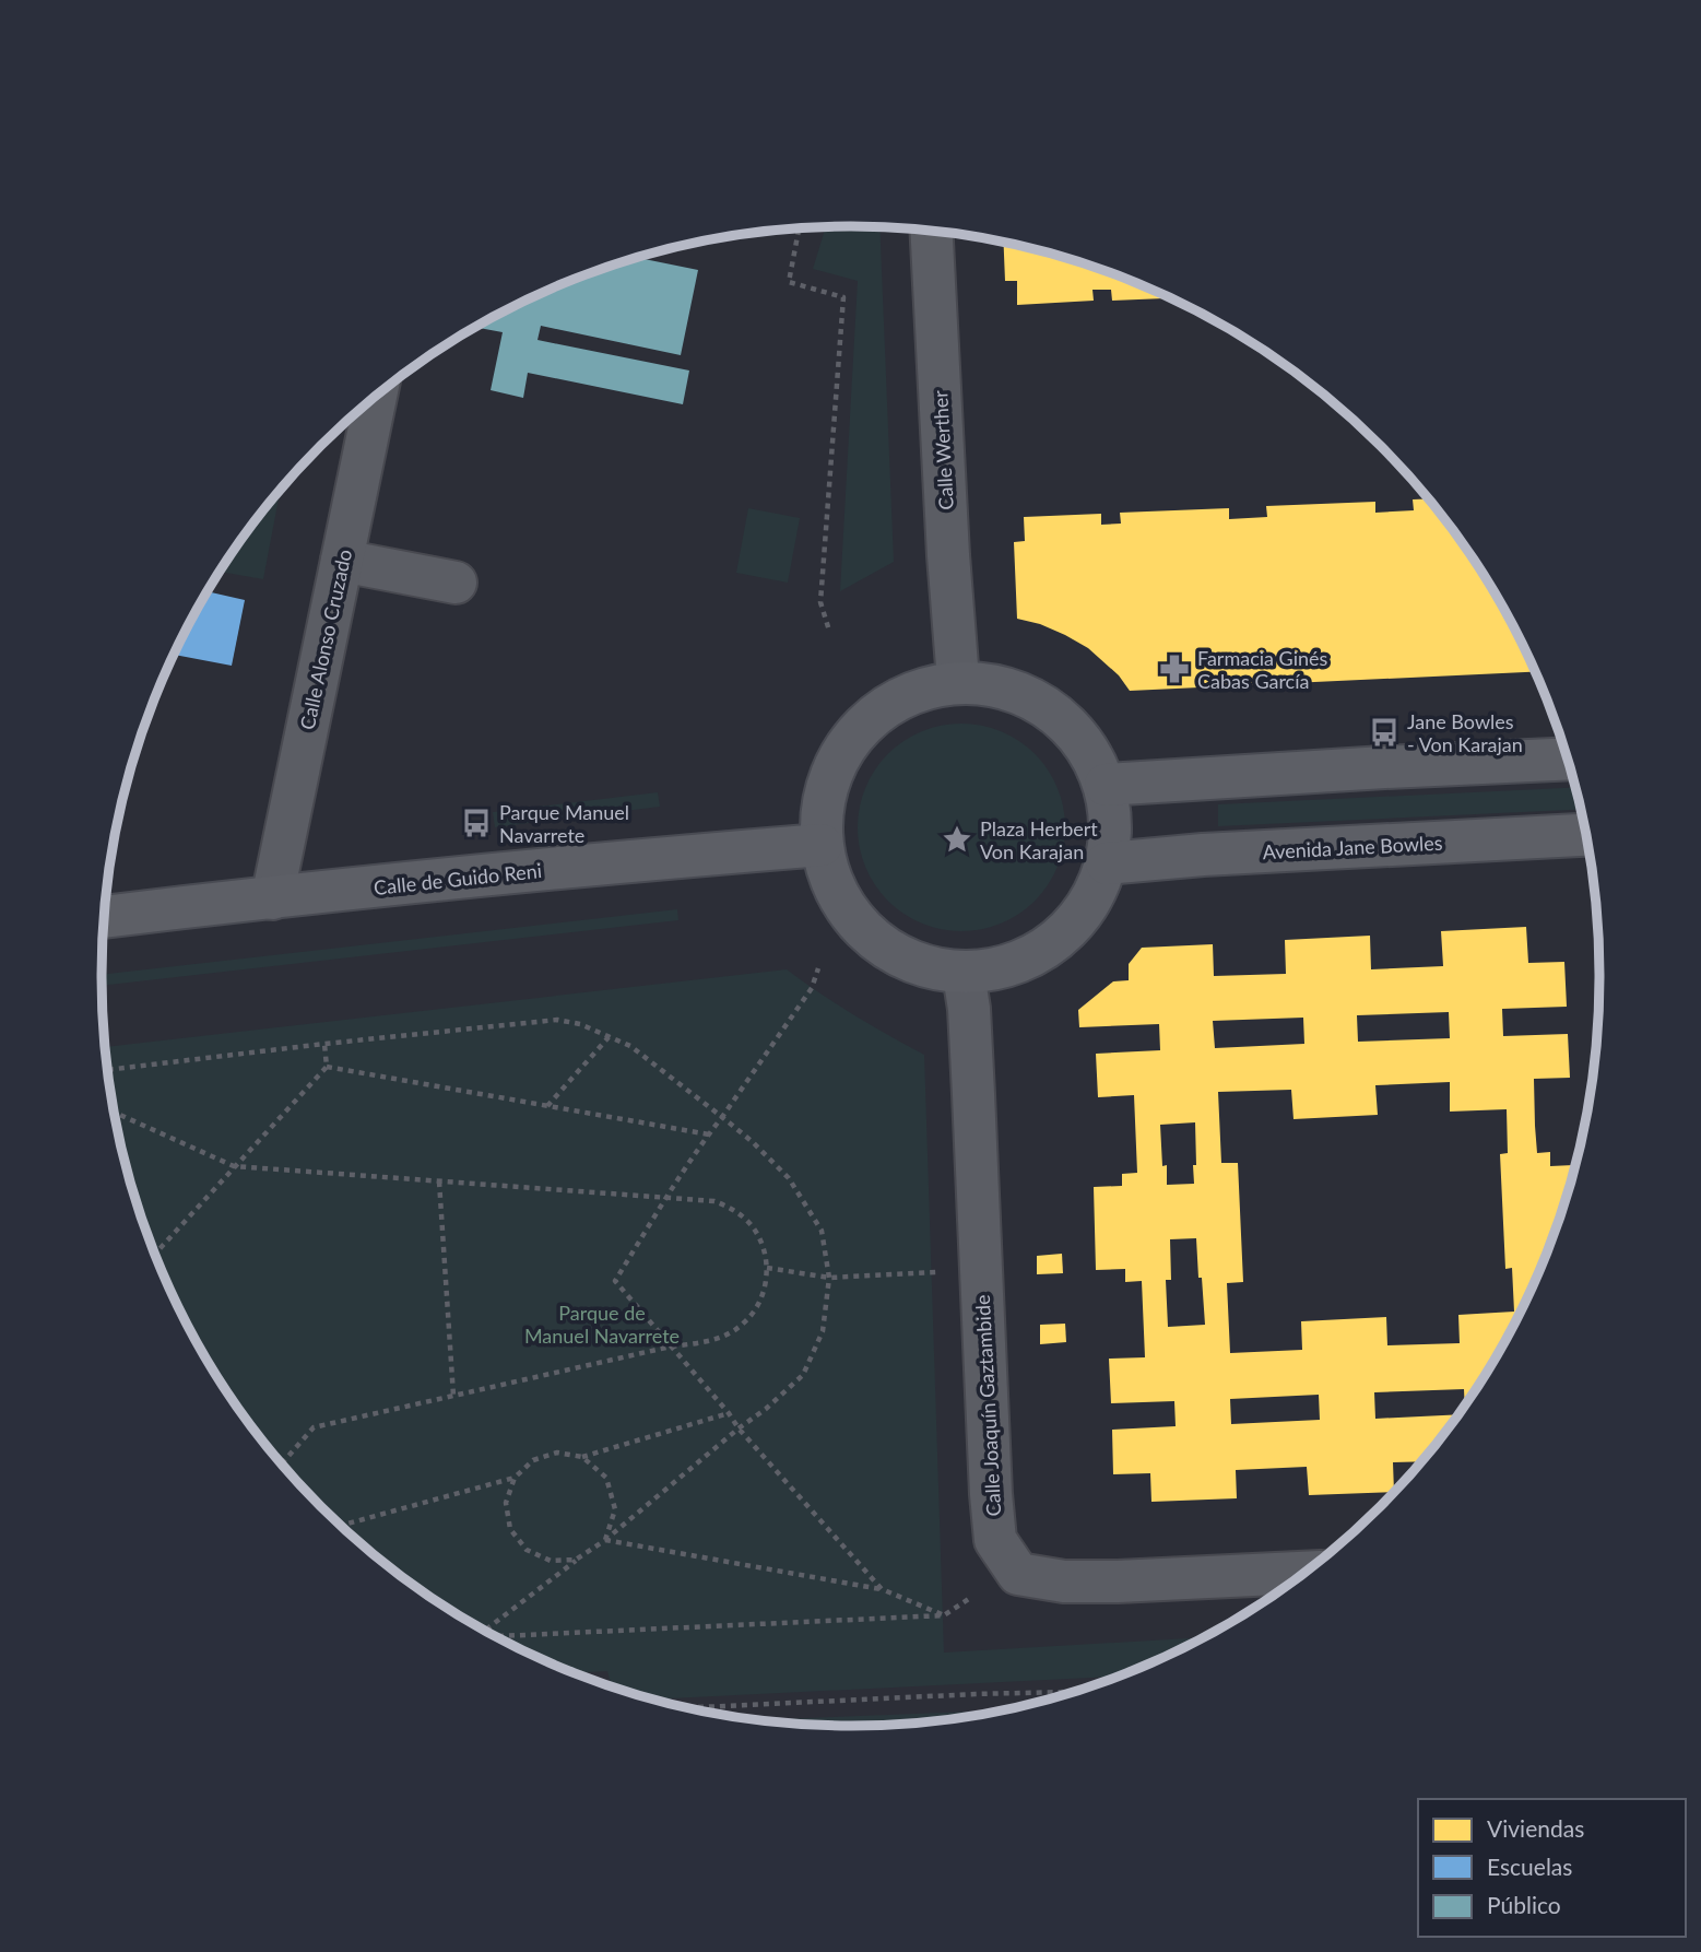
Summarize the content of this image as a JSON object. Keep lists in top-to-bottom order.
{
  "streets": {
    "main road": ["Avenida Jane Bowles", "Calle de Guido Reni"],
    "street": ["Calle Werther", "Calle Alonso Cruzado", "Calle Joaquín Gaztambide"]
  },
  "crossings": [
    ["Calle Alonso Cruzado", "Calle de Guido Reni"]
  ],
  "parks": ["Parque de Manuel Navarrete"],
  "places": {
    "pharmacy": ["Farmacia Ginés Cabas García"],
    "bus stop": ["Jane Bowles - Von Karajan", "Parque Manuel Navarrete"],
    "place": ["Plaza Herbert Von Karajan"]
  },
  "legend": ["Viviendas", "Escuelas", "Público"]
}
